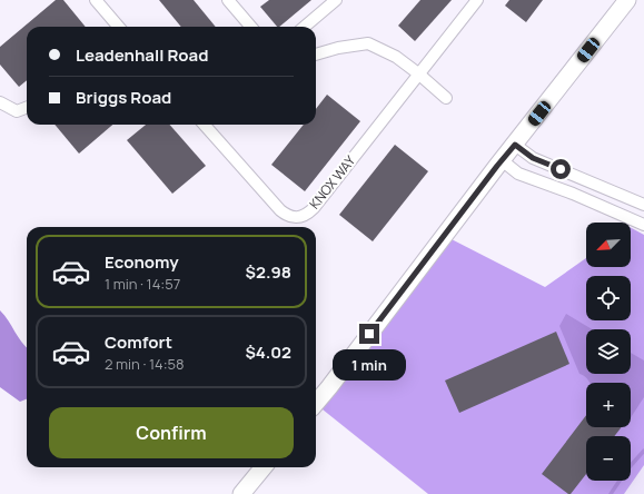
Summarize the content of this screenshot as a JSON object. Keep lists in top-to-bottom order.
{
  "streets": {
    "street": ["KNOX WAY"]
  },
  "north": "bottom left",
  "page": {
    "banner": ["Leadenhall Road", "Briggs Road"],
    "map_buttons": ["+", "−"],
    "list": [
      {
        "name": "Economy",
        "note": "1 min · 14:57",
        "value": "$2.98"
      },
      {
        "name": "Comfort",
        "note": "2 min · 14:58",
        "value": "$4.02"
      }
    ],
    "bubble": "1 min",
    "buttons": "Confirm"
  }
}
